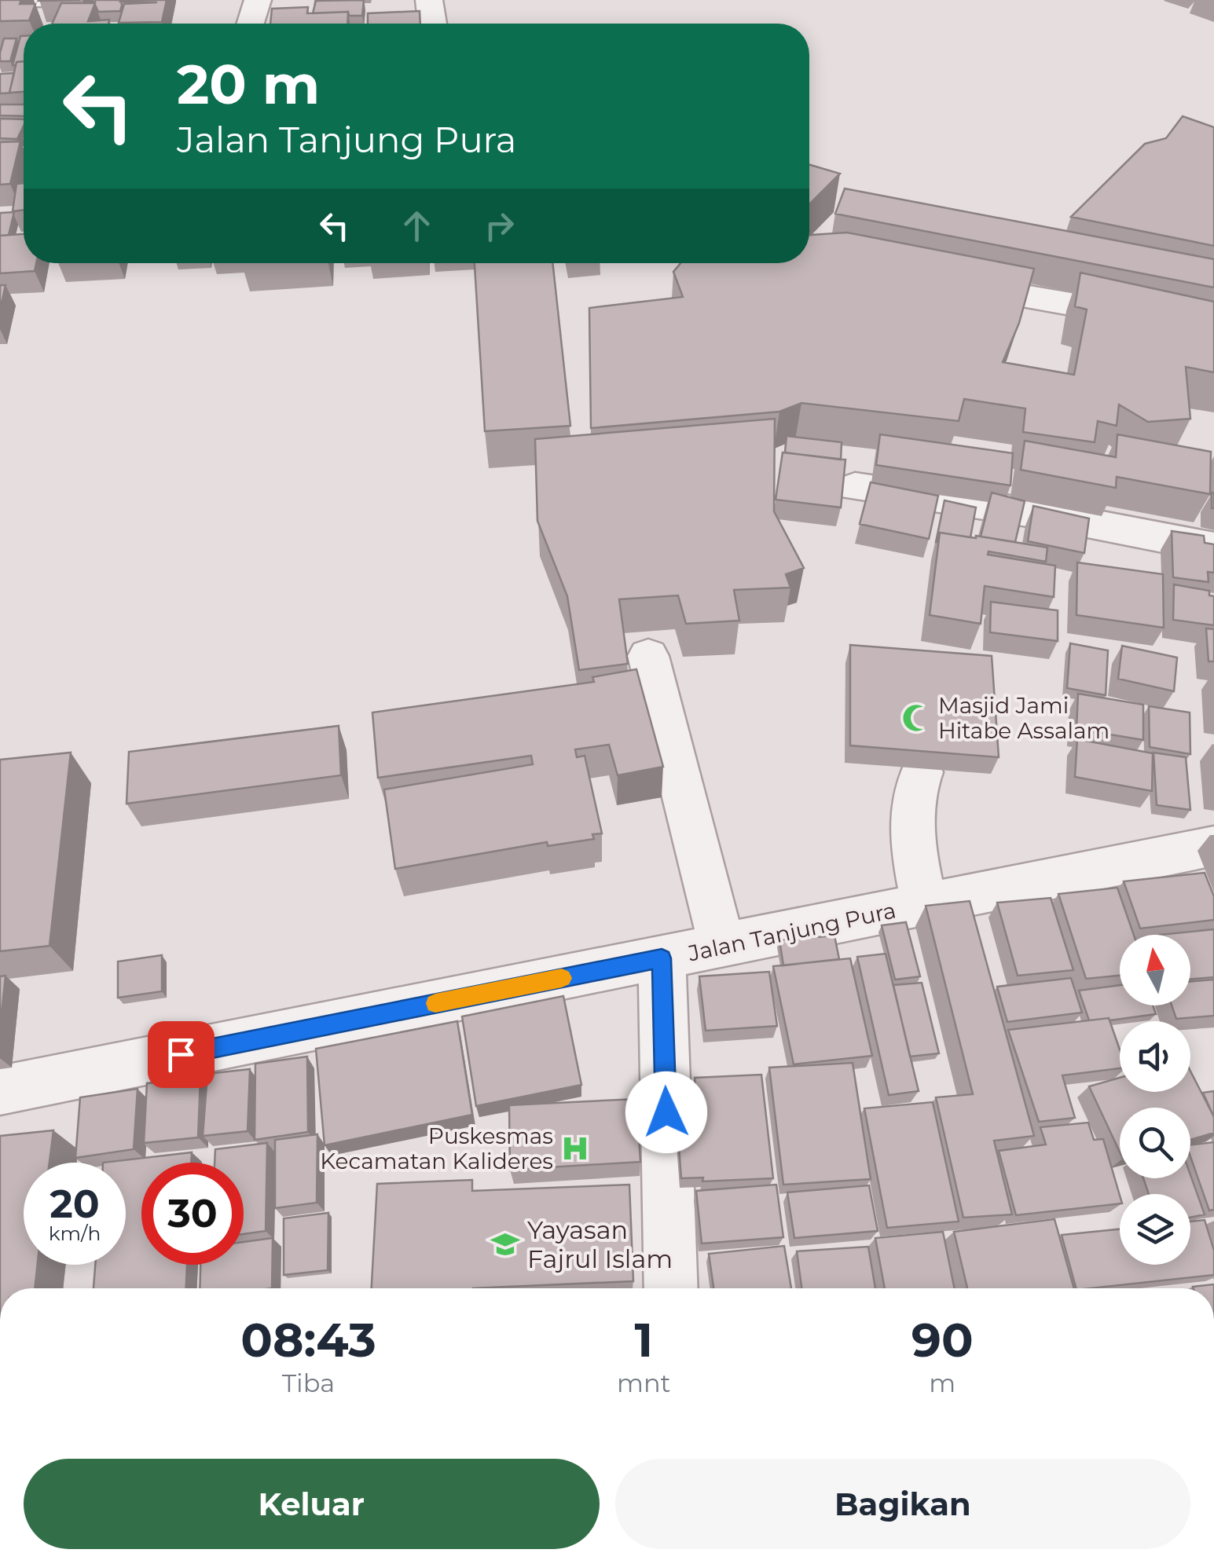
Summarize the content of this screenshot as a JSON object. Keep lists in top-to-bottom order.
{
  "streets": {
    "street": ["Jalan Tanjung Pura"]
  },
  "places": {
    "mosque": ["Masjid Jami Hitabe Assalam"],
    "hospital": ["Puskesmas Kecamatan Kalideres"],
    "school or university": ["Yayasan Fajrul Islam"]
  },
  "north": "top",
  "page": {
    "turn": ["20 m", "Jalan Tanjung Pura"],
    "speed": "20 km/h",
    "limit": "30",
    "eta": [
      "08:43",
      "Tiba",
      "1",
      "mnt",
      "90",
      "m"
    ],
    "buttons": ["Keluar", "Bagikan"]
  }
}
